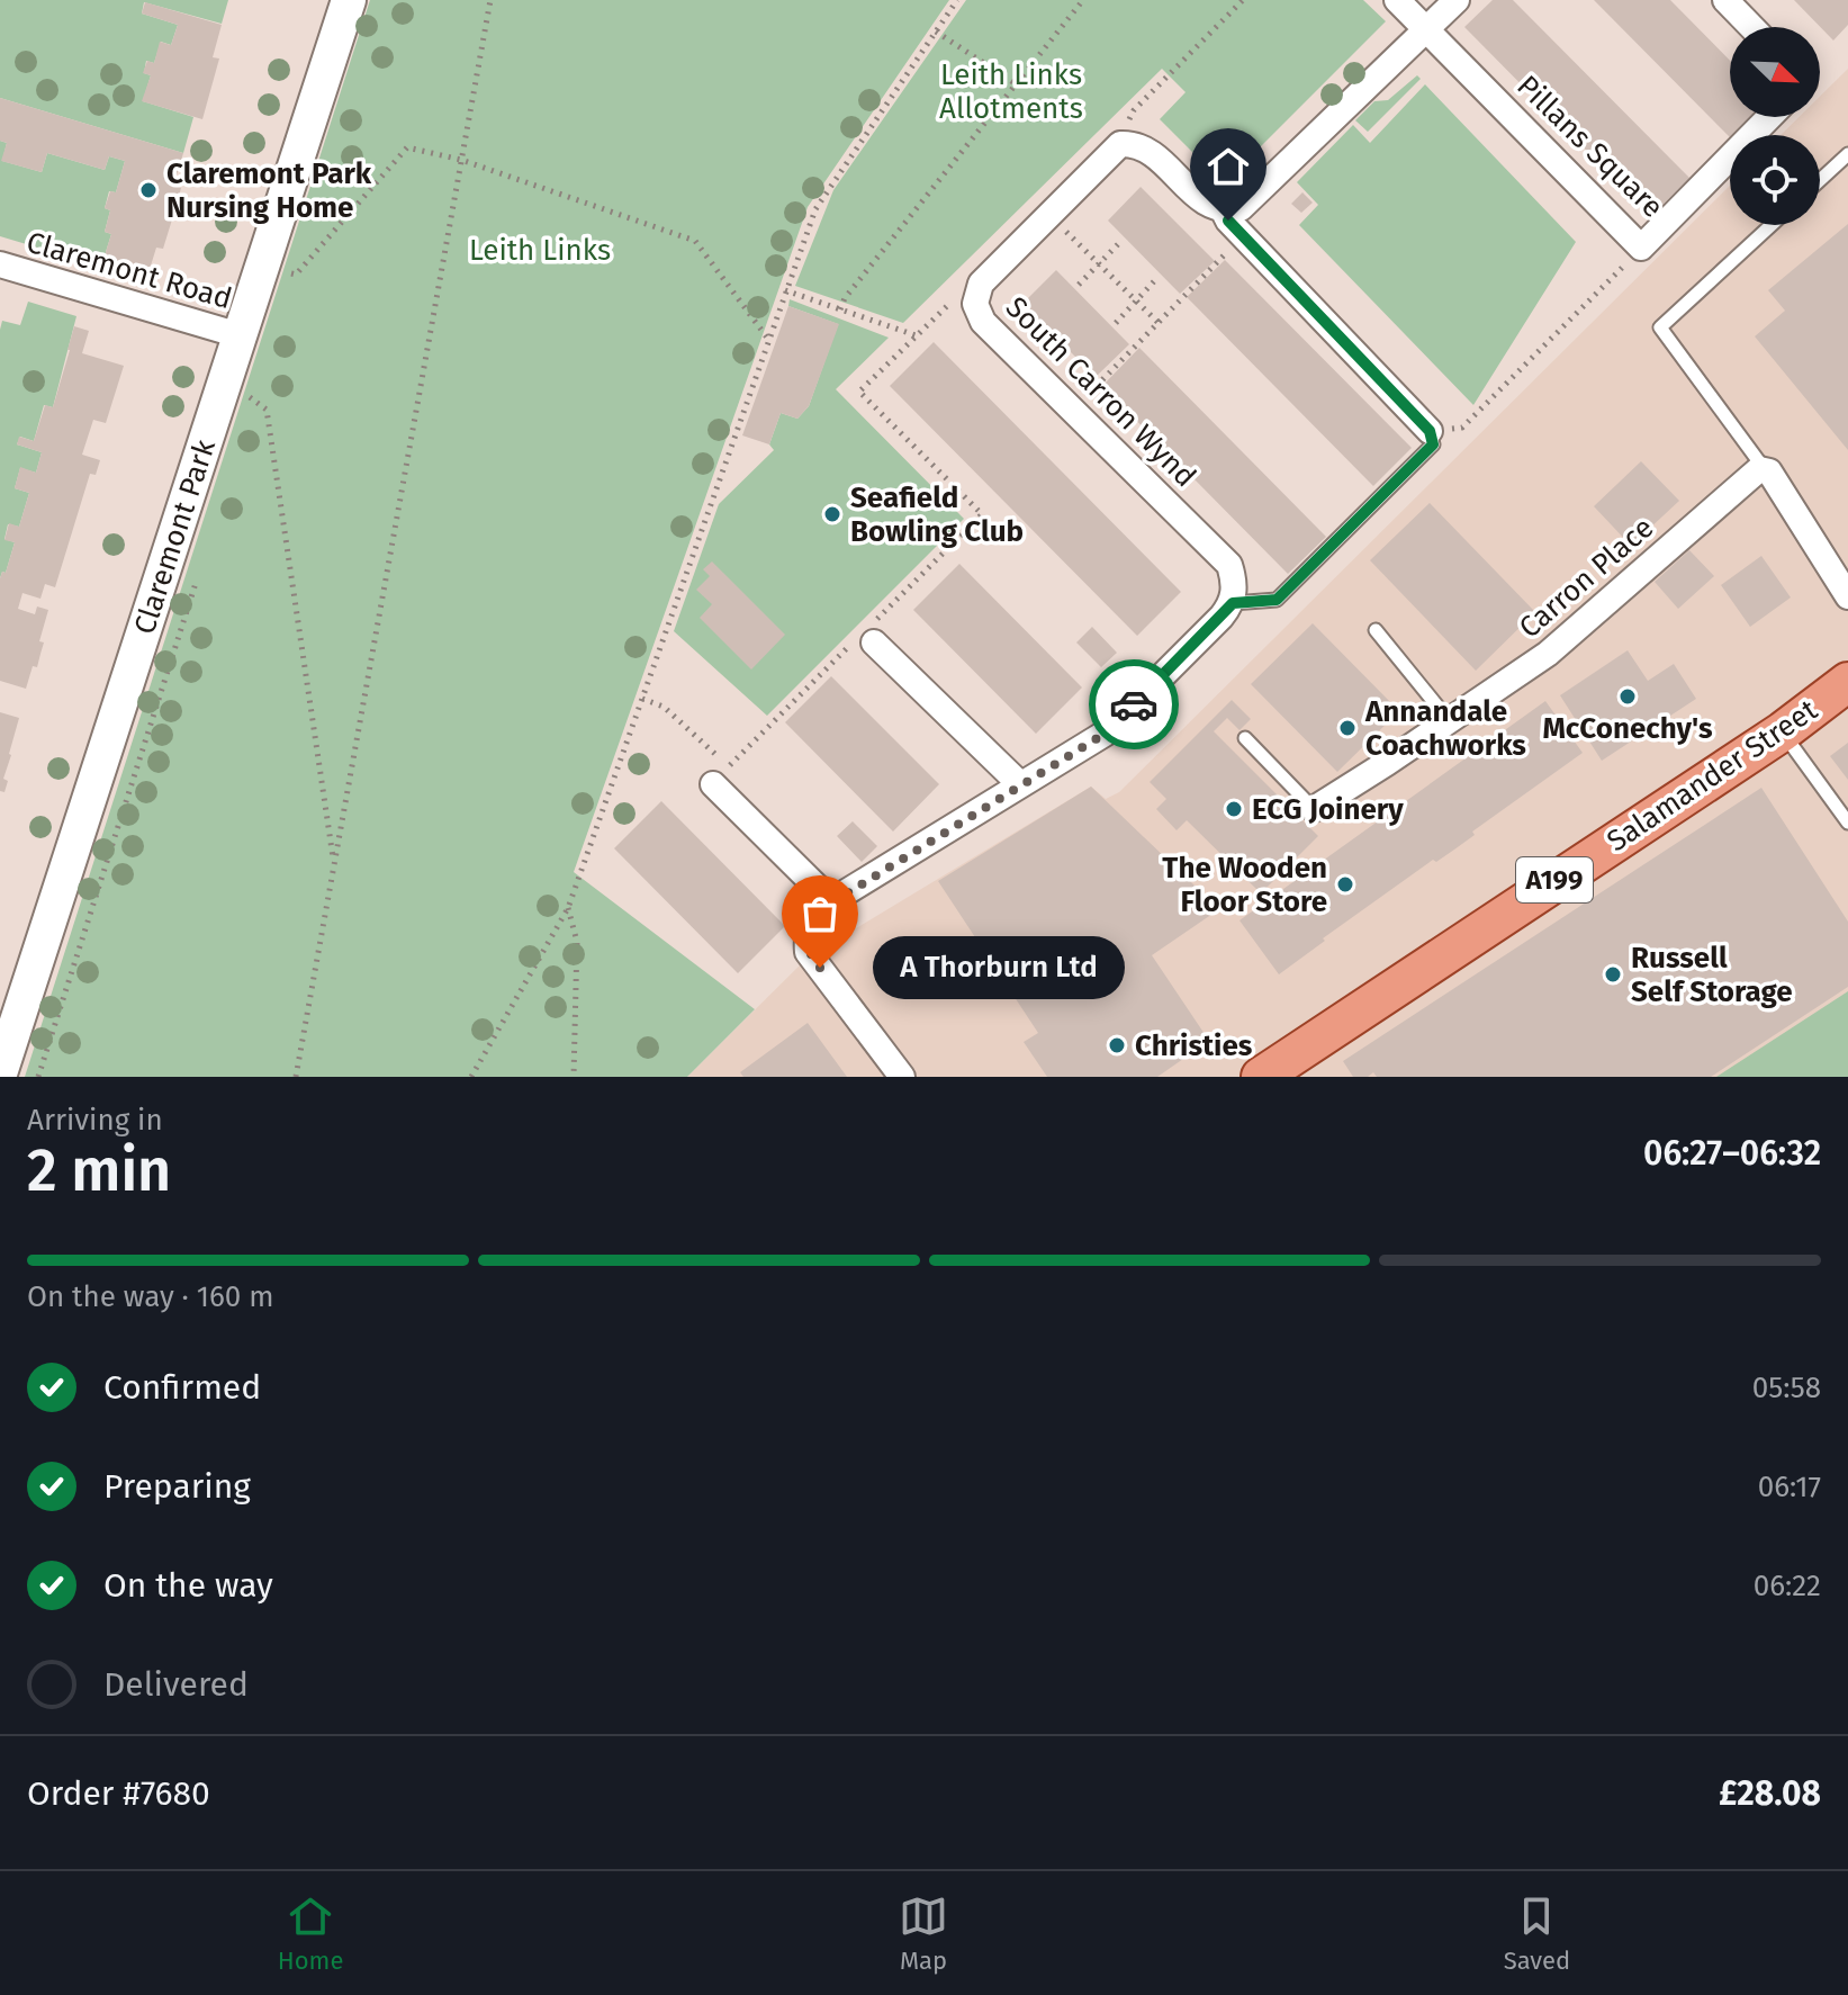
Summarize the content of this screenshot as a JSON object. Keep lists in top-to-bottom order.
{
  "streets": {
    "main road": ["Salamander Street", "A199"],
    "street": [
      "Pillans Square",
      "Claremont Road",
      "South Carron Wynd",
      "Claremont Park",
      "Carron Place"
    ]
  },
  "crossings": [
    ["Claremont Road", "Claremont Park"]
  ],
  "parks": ["Leith Links Allotments", "Leith Links"],
  "places": [
    "Claremont Park Nursing Home",
    "Seafield Bowling Club",
    "McConechy's",
    "Annandale Coachworks",
    "ECG Joinery",
    "The Wooden Floor Store",
    "A Thorburn Ltd",
    "Russell Self Storage",
    "Christies"
  ],
  "north": "bottom right",
  "page": {
    "bubble": "A Thorburn Ltd",
    "heading": ["2 min", "Arriving in", "06:27–06:32"],
    "panel": ["Order #7680", "£28.08"],
    "bar": "On the way · 160 m",
    "list": [
      ["Confirmed", "05:58"],
      ["Preparing", "06:17"],
      ["On the way", "06:22"],
      "Delivered"
    ],
    "tabs": ["Home", "Map", "Saved"]
  }
}
